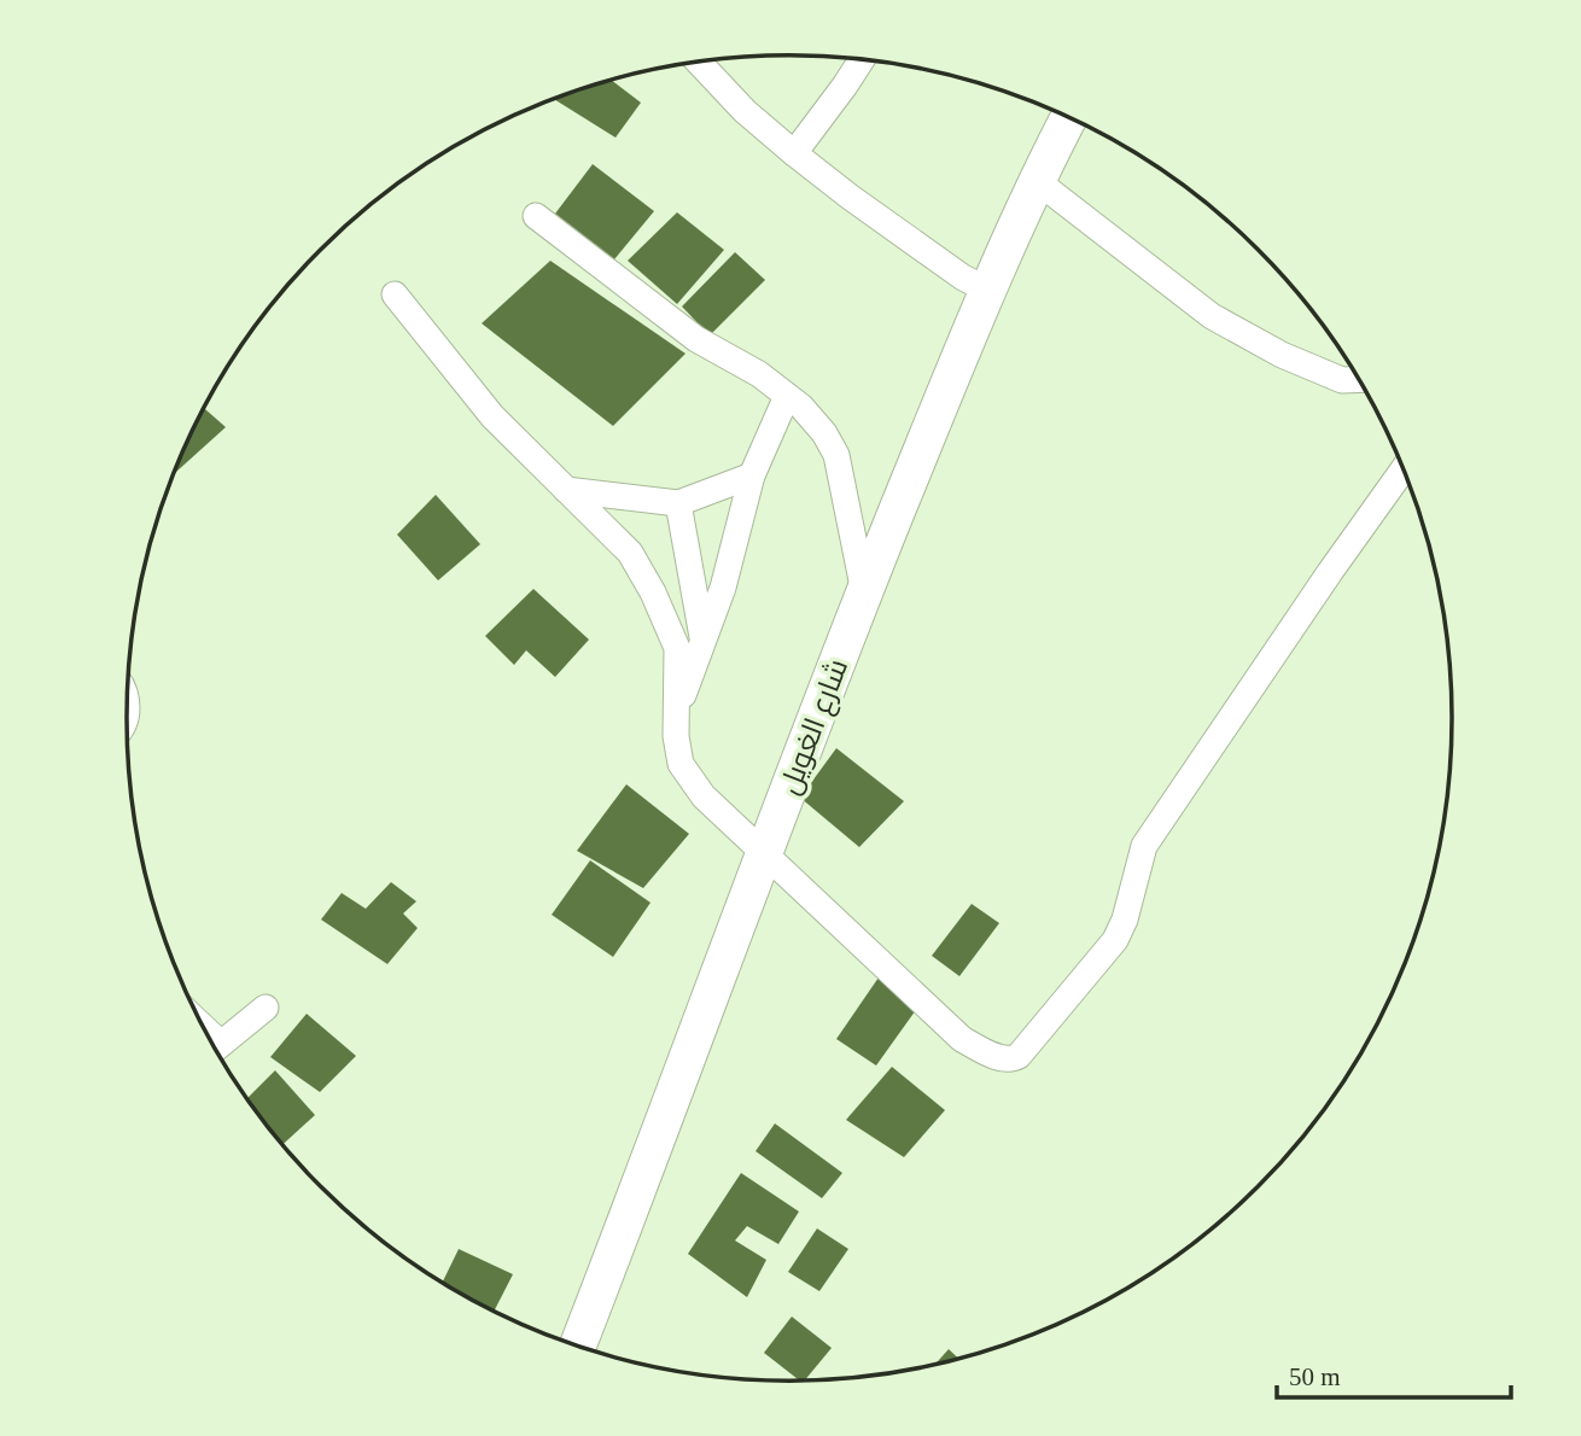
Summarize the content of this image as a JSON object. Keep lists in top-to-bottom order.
{
  "streets": {
    "street": ["شارع الغويل"]
  },
  "scale_bar": "50 m"
}
